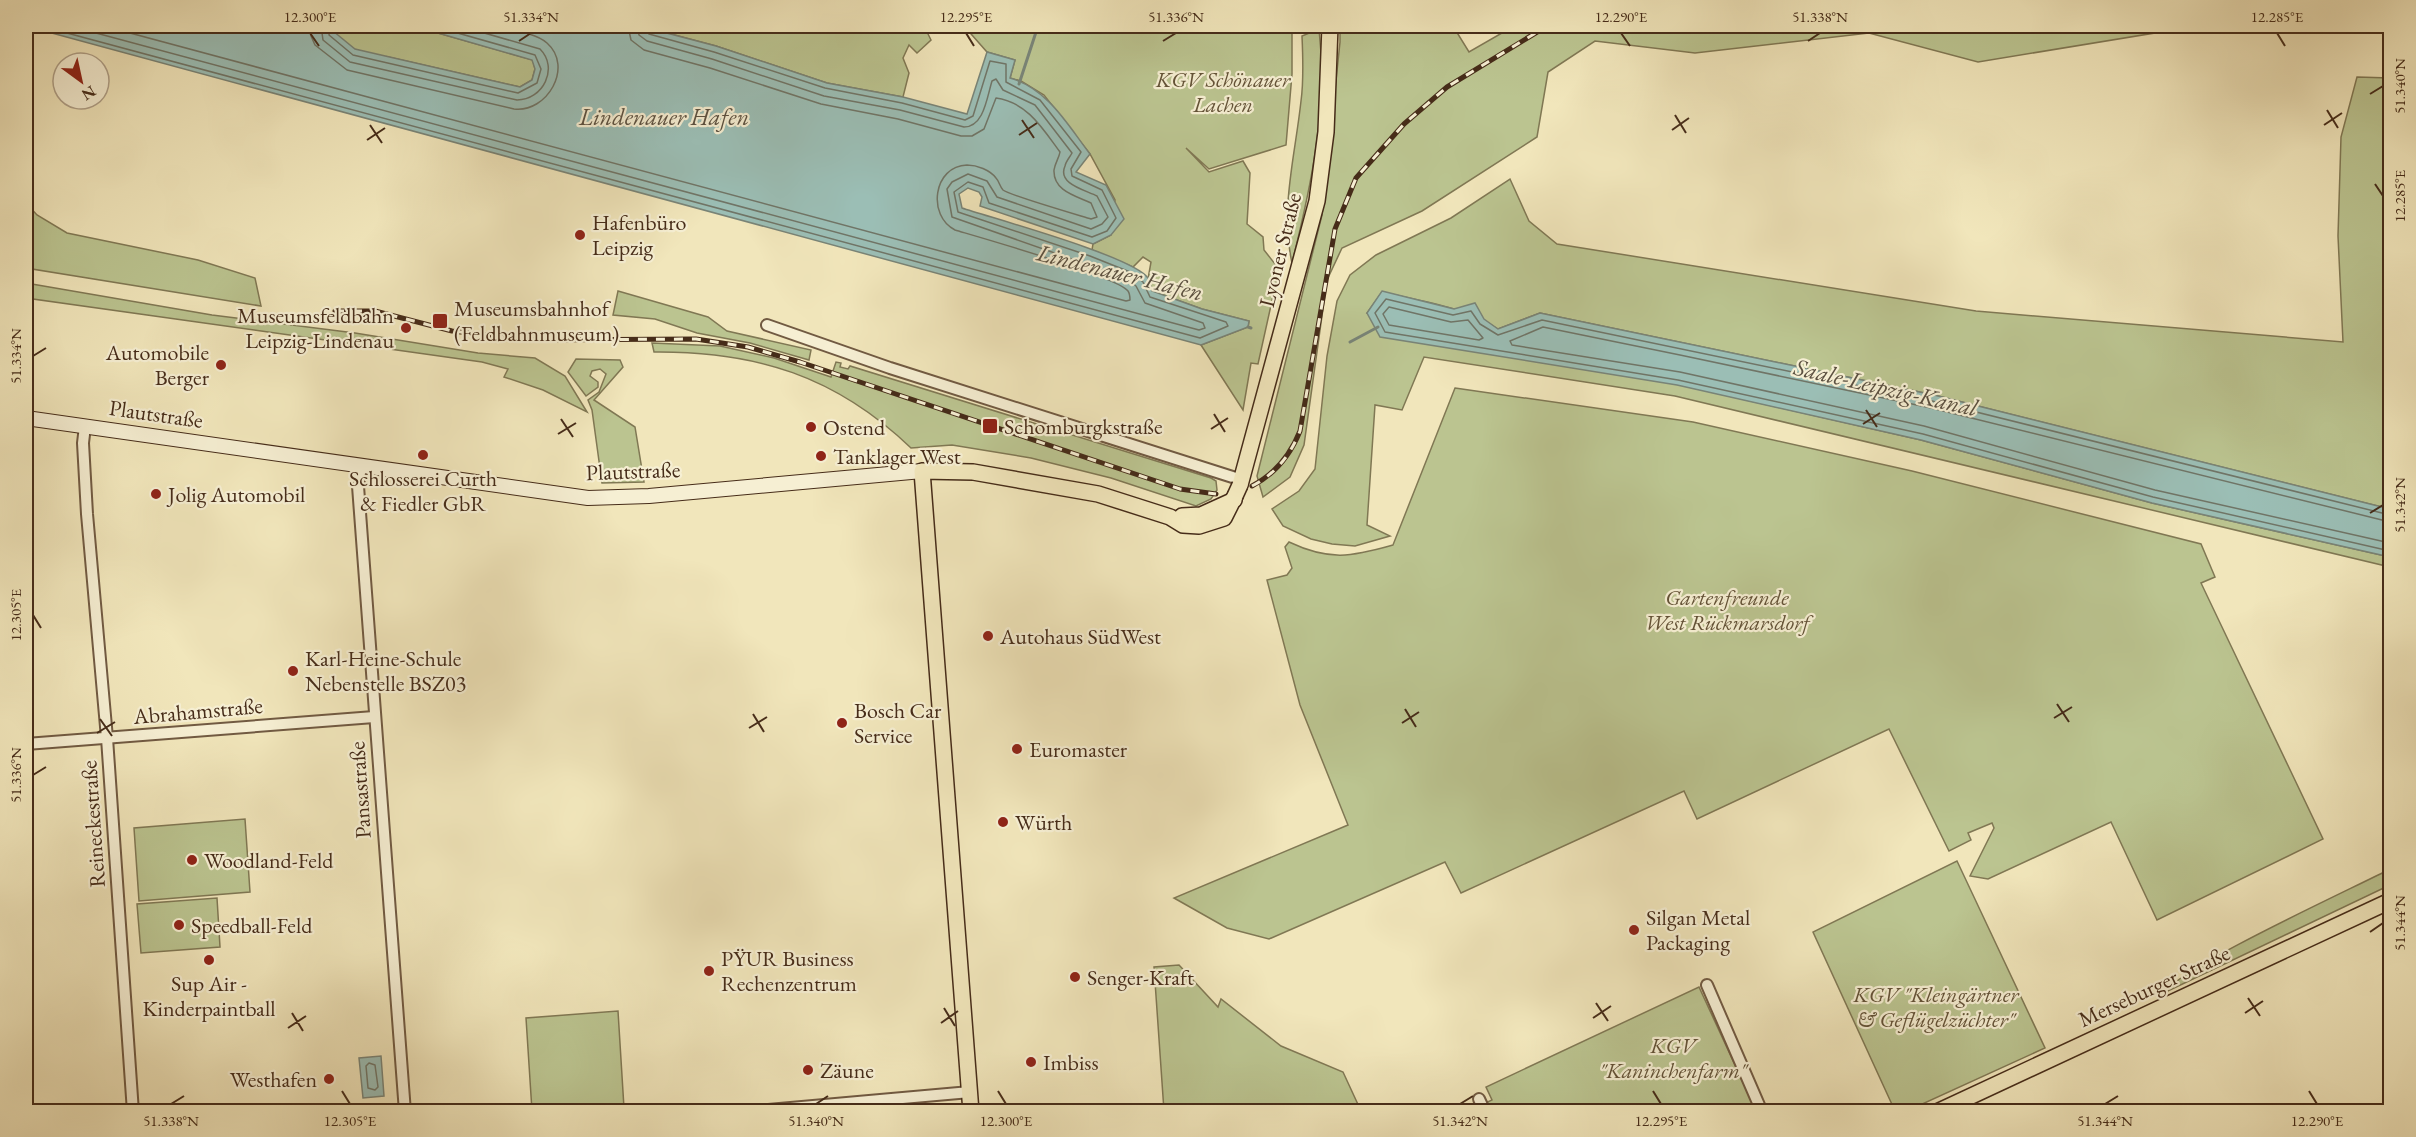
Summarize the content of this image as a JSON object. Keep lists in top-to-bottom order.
{
  "streets": {
    "main road": ["Lyoner Straße", "Plautstraße", "Merseburger Straße"],
    "street": ["Abrahamstraße", "Pansastraße", "Reineckestraße"]
  },
  "crossings": [
    ["Lyoner Straße", "Plautstraße"],
    ["Plautstraße", "Pansastraße"],
    ["Plautstraße", "Reineckestraße"],
    ["Abrahamstraße", "Pansastraße"],
    ["Abrahamstraße", "Reineckestraße"]
  ],
  "water": ["Lindenauer Hafen", "Saale-Leipzig-Kanal"],
  "parks": [
    "KGV Schönauer Lachen",
    "Gartenfreunde West Rückmarsdorf",
    "KGV \"Kleingärtner & Geflügelzüchter\"",
    "KGV \"Kaninchenfarm\""
  ],
  "places": {
    "other": [
      "Hafenbüro Leipzig",
      "Museumsfeldbahn Leipzig-Lindenau",
      "Automobile Berger",
      "Ostend",
      "Schlosserei Curth & Fiedler GbR",
      "Tanklager West",
      "Jolig Automobil",
      "Autohaus SüdWest",
      "Karl-Heine-Schule Nebenstelle BSZ03",
      "Bosch Car Service",
      "Euromaster",
      "Würth",
      "Woodland-Feld",
      "Speedball-Feld",
      "Silgan Metal Packaging",
      "Sup Air - Kinderpaintball",
      "PŸUR Business Rechenzentrum",
      "Senger-Kraft",
      "Imbiss",
      "Zäune",
      "Westhafen"
    ],
    "transit": ["Museumsbahnhof (Feldbahnmuseum)", "Schomburgkstraße"]
  },
  "north": "bottom right",
  "coordinates": [
    "12.300°E",
    "51.334°N",
    "12.295°E",
    "51.336°N",
    "12.290°E",
    "51.338°N",
    "12.285°E",
    "51.340°N",
    "51.342°N",
    "12.305°E",
    "51.344°N"
  ]
}
